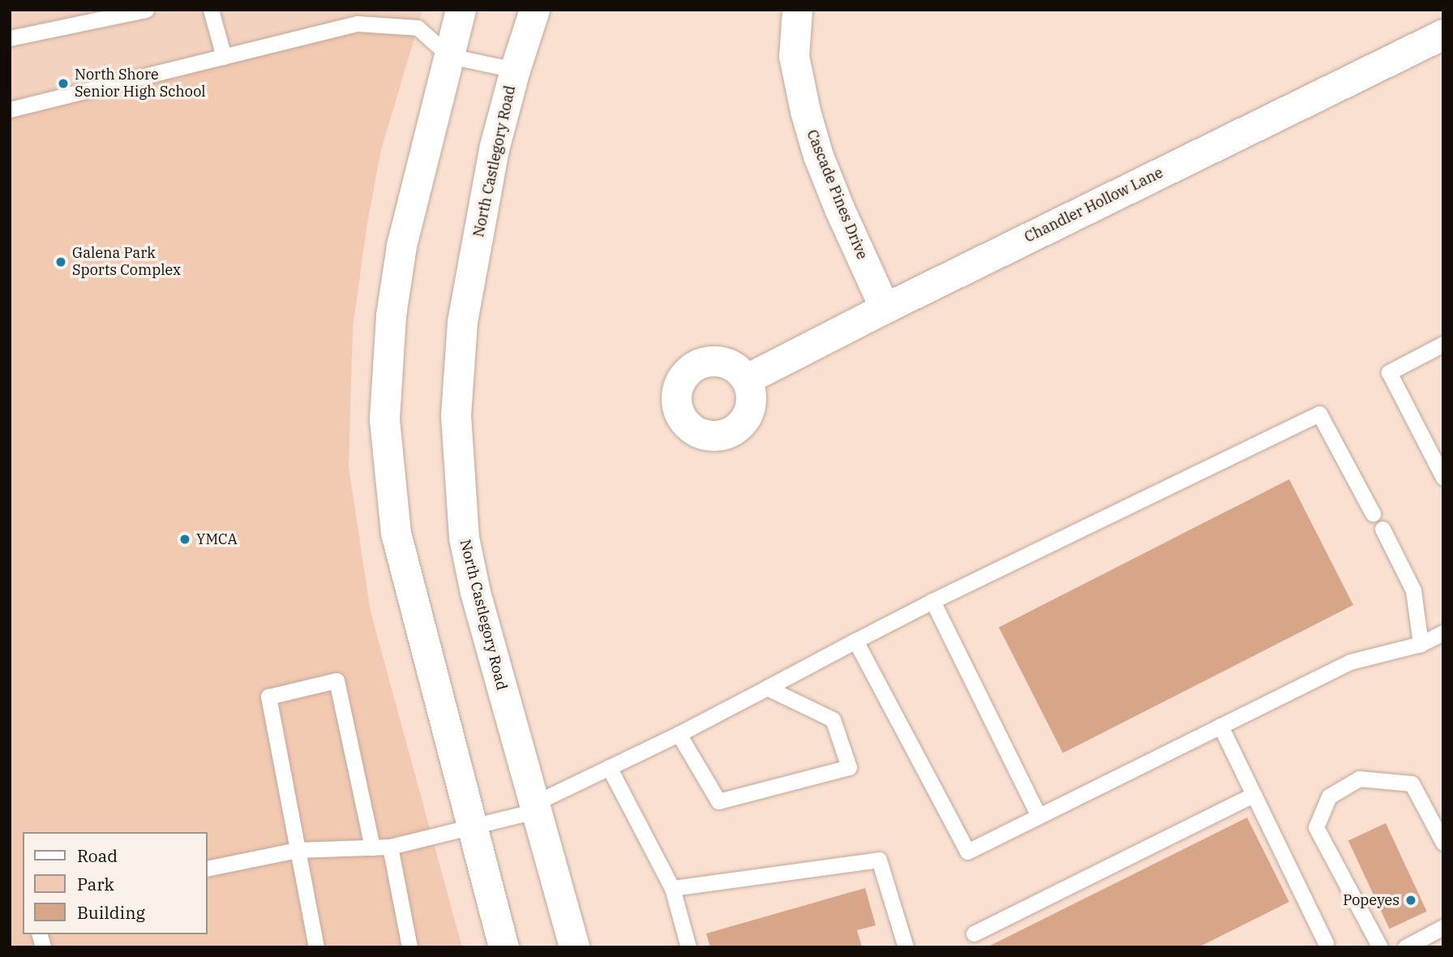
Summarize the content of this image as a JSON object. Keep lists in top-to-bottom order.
{
  "streets": {
    "street": ["North Castlegory Road", "Cascade Pines Drive", "Chandler Hollow Lane"]
  },
  "crossings": [
    ["Cascade Pines Drive", "Chandler Hollow Lane"]
  ],
  "places": [
    "North Shore Senior High School",
    "Galena Park Sports Complex",
    "YMCA",
    "Popeyes"
  ],
  "legend": ["Road", "Park", "Building"]
}
